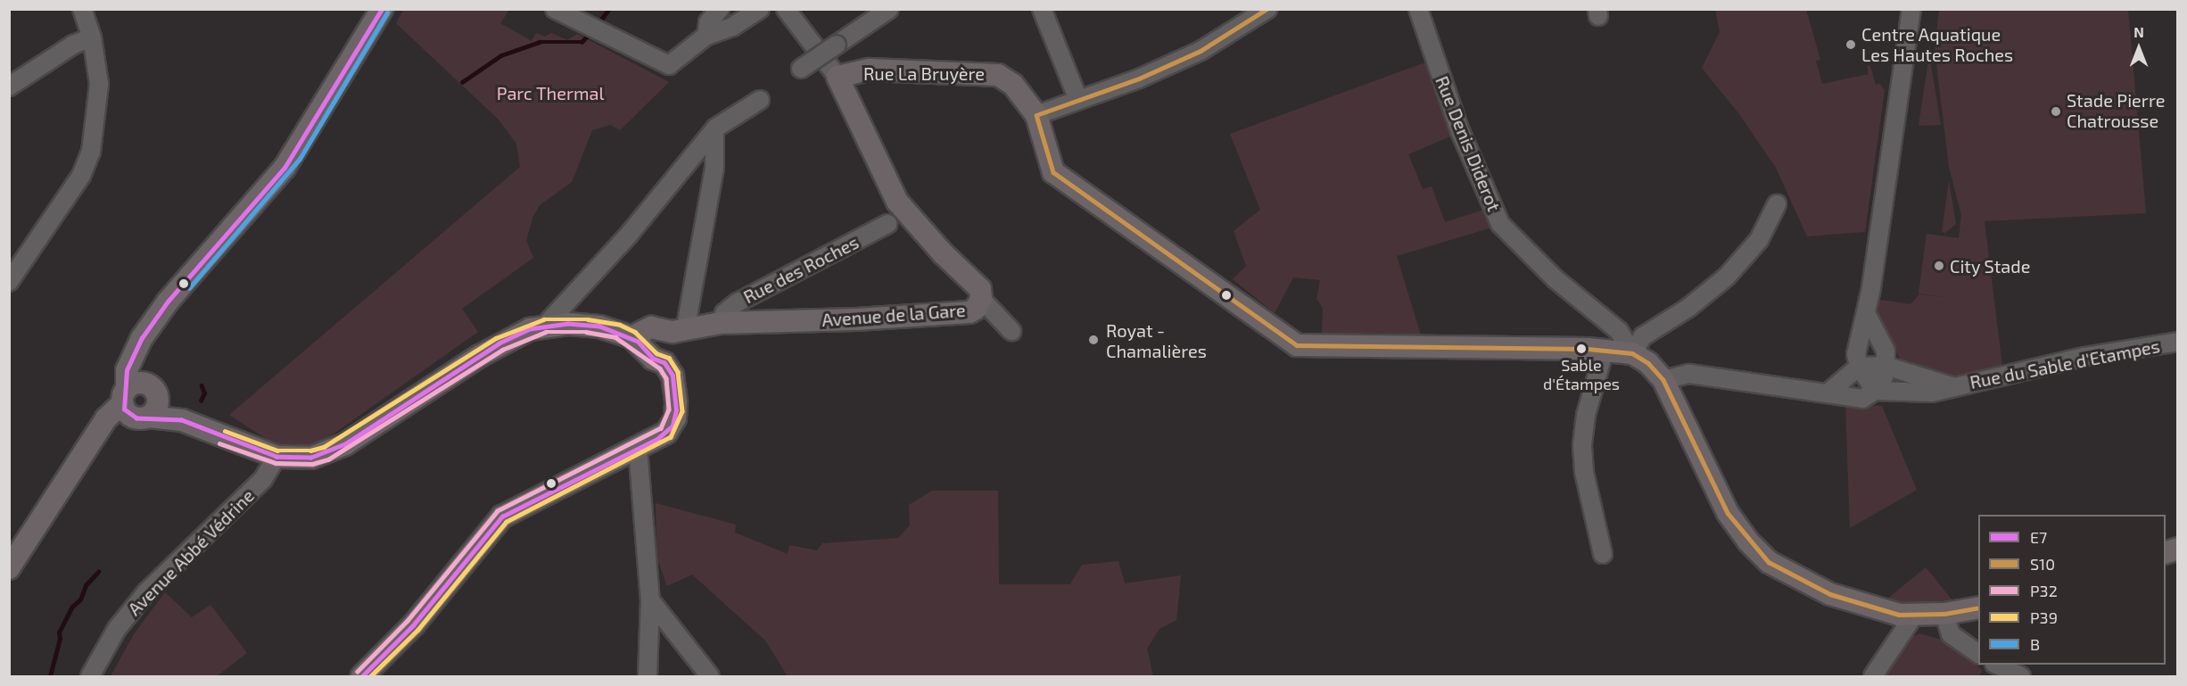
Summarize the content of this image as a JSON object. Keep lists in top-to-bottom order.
{
  "streets": {
    "main road": ["Rue La Bruyère", "Avenue de la Gare"],
    "street": [
      "Rue Denis Diderot",
      "Rue des Roches",
      "Rue du Sable d'Etampes",
      "Avenue Abbé Védrine"
    ]
  },
  "crossings": [
    ["Rue La Bruyère", "Avenue de la Gare"],
    ["Rue des Roches", "Avenue de la Gare"]
  ],
  "parks": ["Parc Thermal"],
  "places": [
    "Centre Aquatique Les Hautes Roches",
    "Stade Pierre Chatrousse",
    "City Stade",
    "Royat - Chamalières",
    "Sable d'Étampes"
  ],
  "lines": [
    "transit line E7",
    "transit line S10",
    "transit line B",
    "transit line P39",
    "transit line P32"
  ],
  "legend": [
    "E7",
    "S10",
    "P32",
    "P39",
    "B"
  ],
  "north": "top"
}
